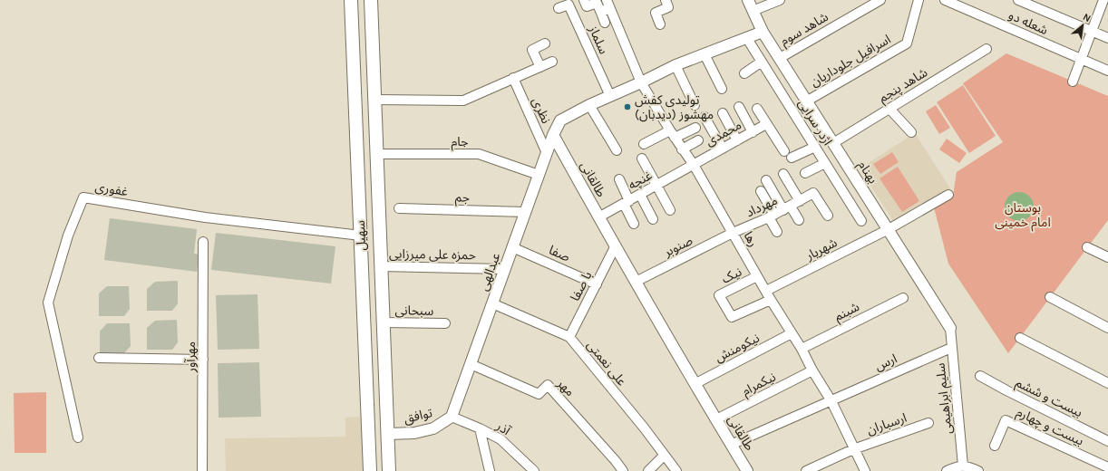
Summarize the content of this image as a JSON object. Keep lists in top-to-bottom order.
{
  "streets": {
    "main road": ["سهیل"],
    "street": [
      "شعله دو",
      "شاهد سوم",
      "سلماز",
      "اسرافیل جلوداریان",
      "شاهد پنجم",
      "نظری",
      "اژدر سرایی",
      "محمدی",
      "جام",
      "بهنام",
      "طالقانی",
      "غنچه",
      "غفوری",
      "جم",
      "مهرداد",
      "رها",
      "صنوبر",
      "شهریار",
      "صفا",
      "حمزه علی میرزایی",
      "عبدالهی",
      "نیک",
      "با صفا",
      "سبحانی",
      "شبنم",
      "نیکومنش",
      "مهرآور",
      "ارس",
      "علی نعمتی",
      "نیکمرام",
      "مهر",
      "بیست و ششم",
      "سلیم ابراهیمی",
      "توافق",
      "ارسباران",
      "بیست و چهارم",
      "آذر"
    ]
  },
  "crossings": [
    ["شاهد سوم", "بهنام"],
    ["اسرافیل جلوداریان", "بهنام"],
    ["شاهد پنجم", "بهنام"],
    ["نظری", "عبدالهی"],
    ["محمدی", "غنچه"],
    ["محمدی", "رها"],
    ["جام", "سهیل"],
    ["جام", "عبدالهی"],
    ["بهنام", "شهریار"],
    ["بهنام", "سلیم ابراهیمی"],
    ["طالقانی", "غنچه"],
    ["طالقانی", "صنوبر"],
    ["طالقانی", "عبدالهی"],
    ["طالقانی", "با صفا"],
    ["طالقانی", "نیکومنش"],
    ["طالقانی", "ارس"],
    ["طالقانی", "نیکمرام"],
    ["غنچه", "رها"],
    ["غفوری", "سهیل"],
    ["جم", "عبدالهی"],
    ["مهرداد", "رها"],
    ["مهرداد", "صنوبر"],
    ["سهیل", "حمزه علی میرزایی"],
    ["سهیل", "سبحانی"],
    ["سهیل", "توافق"],
    ["رها", "صنوبر"],
    ["رها", "شهریار"],
    ["رها", "نیک"],
    ["رها", "شبنم"],
    ["رها", "نیکومنش"],
    ["رها", "ارس"],
    ["رها", "نیکمرام"],
    ["رها", "ارسباران"],
    ["صفا", "عبدالهی"],
    ["صفا", "با صفا"],
    ["حمزه علی میرزایی", "عبدالهی"],
    ["عبدالهی", "علی نعمتی"],
    ["عبدالهی", "مهر"],
    ["عبدالهی", "توافق"],
    ["عبدالهی", "آذر"],
    ["با صفا", "علی نعمتی"],
    ["ارس", "سلیم ابراهیمی"],
    ["توافق", "آذر"]
  ],
  "parks": ["بوستان امام خمینی"],
  "places": ["تولیدی کفش مهشوز (دیدبان)"],
  "north": "top right"
}
